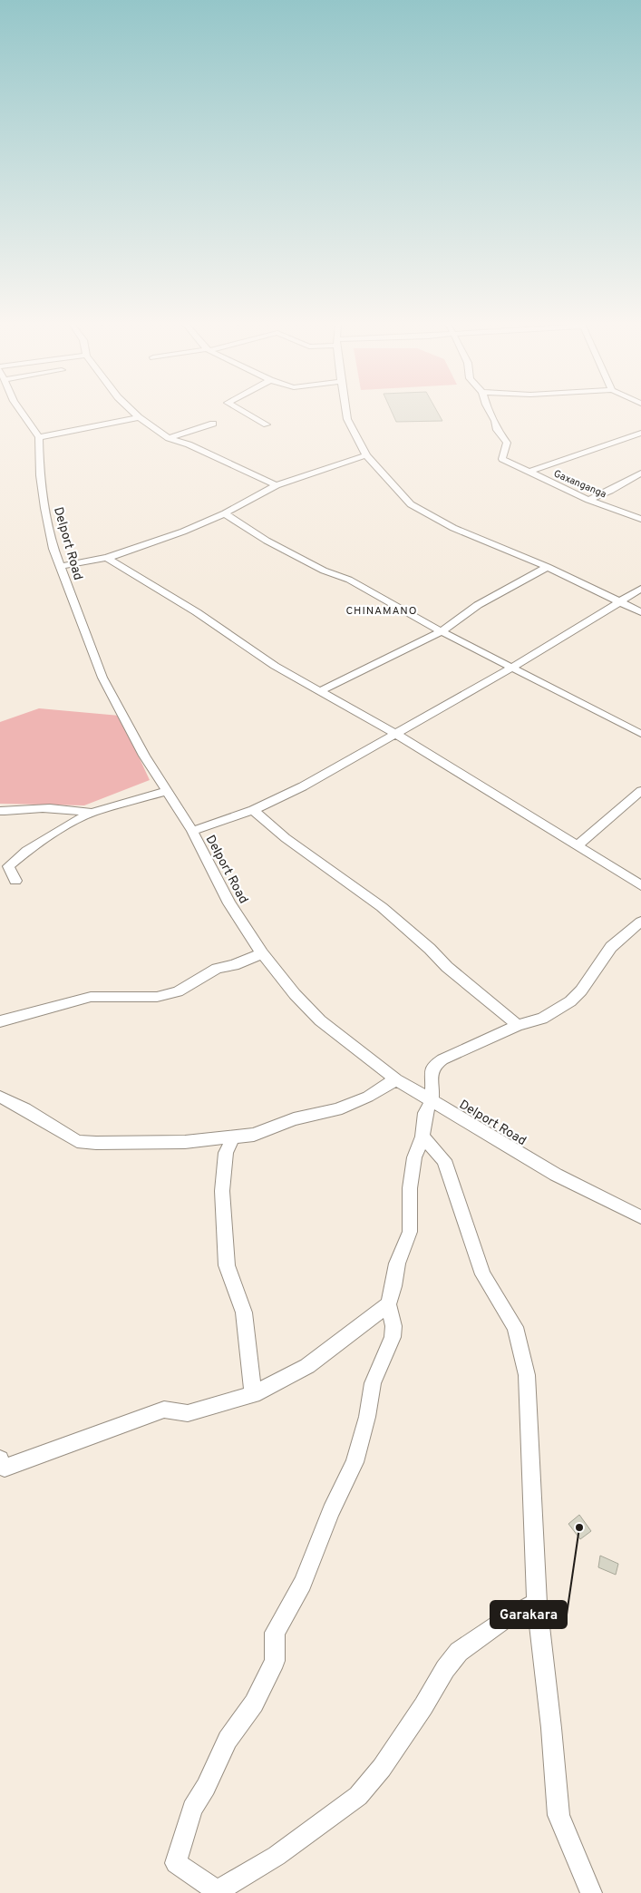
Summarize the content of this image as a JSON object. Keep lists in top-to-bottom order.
{
  "streets": {
    "street": ["Gaxanganga", "Delport Road"]
  },
  "districts": ["CHINAMANO"],
  "places": ["Garakara"]
}
